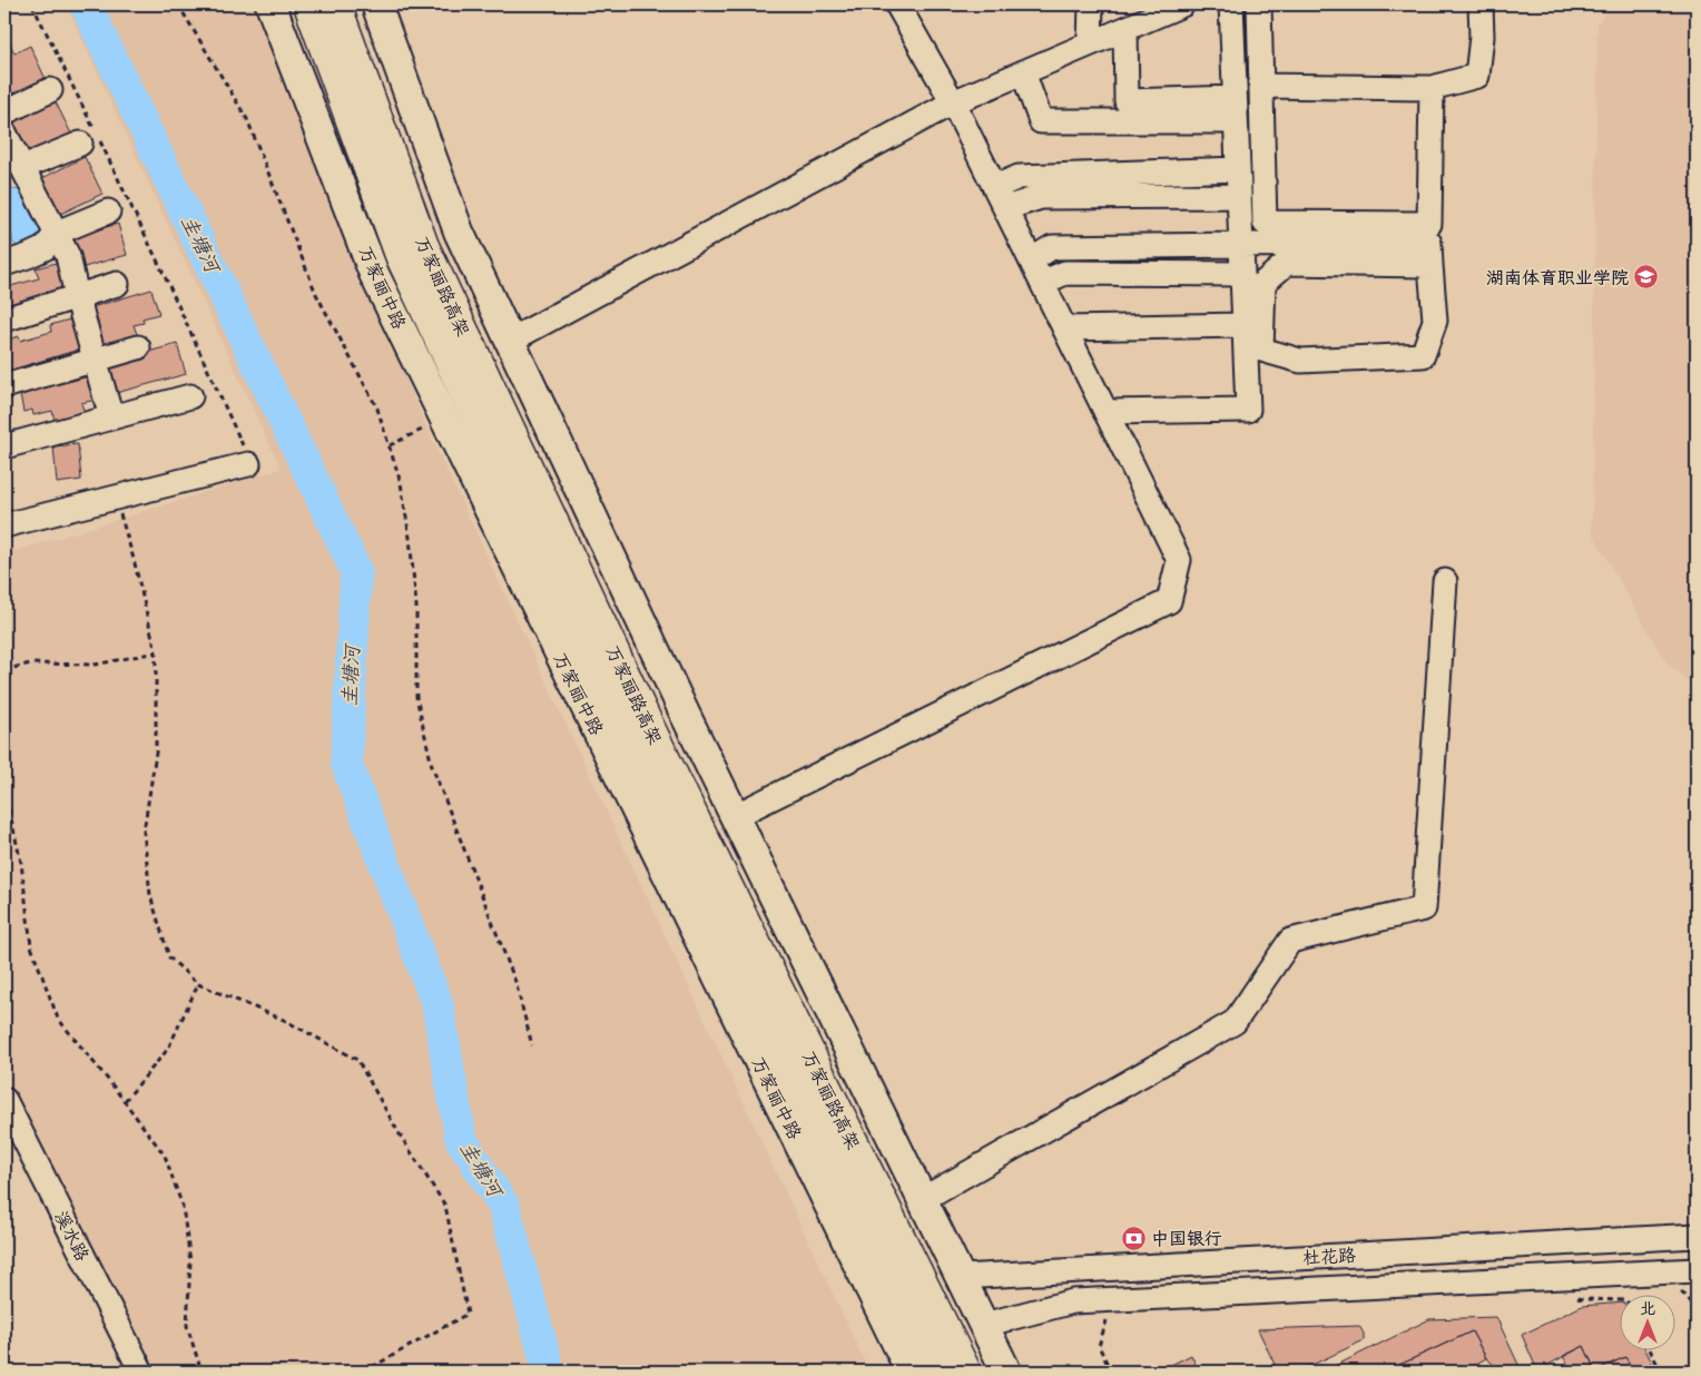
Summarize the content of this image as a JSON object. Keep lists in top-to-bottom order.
{
  "streets": {
    "highway": ["万家丽路高架"],
    "main road": ["万家丽中路"],
    "street": ["溪水路", "杜花路"]
  },
  "water": ["圭塘河"],
  "places": {
    "school or university": ["湖南体育职业学院"],
    "bank": ["中国银行"]
  },
  "north": "top"
}
